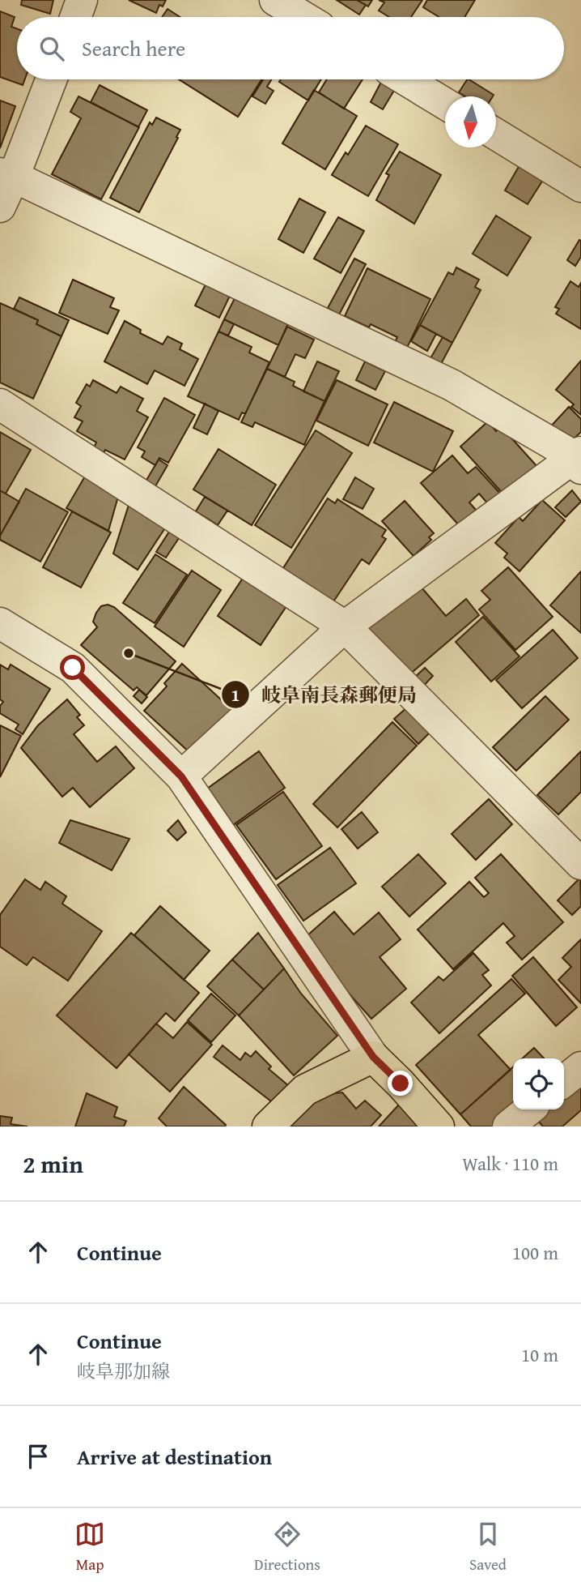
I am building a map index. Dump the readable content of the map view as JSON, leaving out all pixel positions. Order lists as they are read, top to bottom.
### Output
{
  "places": ["岐阜南長森郵便局"],
  "north": "bottom",
  "page": {
    "search": "Search here",
    "heading": ["2 min", "Walk · 110 m"],
    "list": [
      ["Continue", "100 m"],
      ["Continue", "岐阜那加線", "10 m"],
      "Arrive at destination"
    ],
    "nav": ["Map", "Directions", "Saved"]
  }
}
